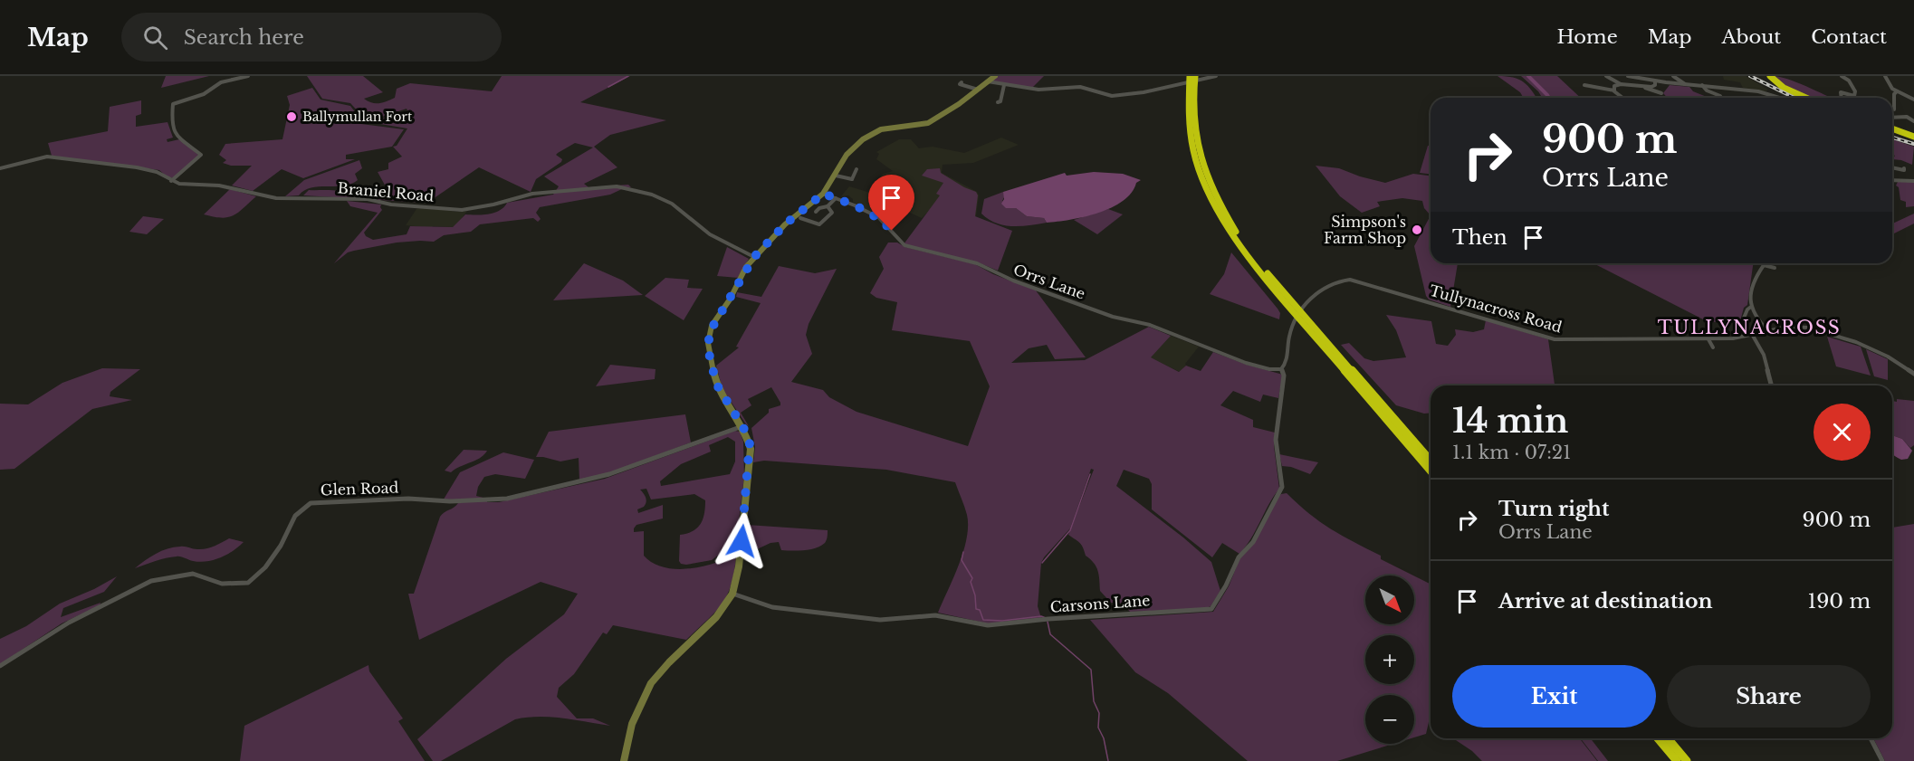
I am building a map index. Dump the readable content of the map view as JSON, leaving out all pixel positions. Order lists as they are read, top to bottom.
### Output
{
  "streets": {
    "street": [
      "Braniel Road",
      "Orrs Lane",
      "Tullynacross Road",
      "Glen Road",
      "Carsons Lane"
    ]
  },
  "crossings": [
    ["Orrs Lane", "Tullynacross Road"],
    ["Orrs Lane", "Carsons Lane"],
    ["Tullynacross Road", "Carsons Lane"]
  ],
  "districts": ["TULLYNACROSS"],
  "places": ["Ballymullan Fort", "Simpson's Farm Shop"],
  "north": "bottom right",
  "page": {
    "header": "Map",
    "search": "Search here",
    "nav": [
      "Home",
      "Map",
      "About",
      "Contact"
    ],
    "turn": ["900 m", "Orrs Lane"],
    "then": "Then",
    "heading": ["14 min", "1.1 km · 07:21"],
    "list": [
      {
        "name": "Turn right",
        "note": "Orrs Lane",
        "value": "900 m"
      },
      {
        "name": "Arrive at destination",
        "value": "190 m"
      }
    ],
    "map_buttons": ["+", "−"],
    "buttons": ["Exit", "Share"]
  }
}
